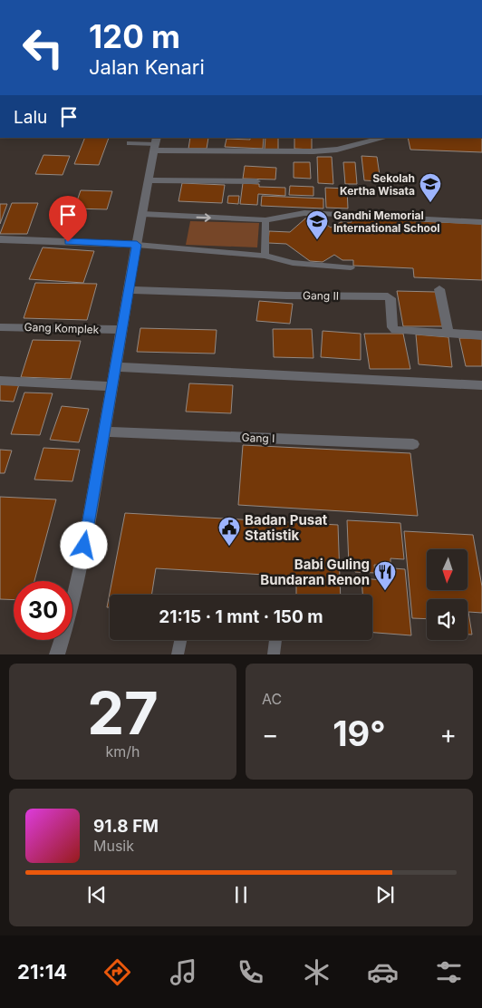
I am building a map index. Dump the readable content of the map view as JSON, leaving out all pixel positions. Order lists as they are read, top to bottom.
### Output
{
  "streets": {
    "street": ["Gang II", "Gang Komplek", "Gang I"]
  },
  "places": {
    "school or university": ["Sekolah Kertha Wisata", "Gandhi Memorial International School"],
    "public building": ["Badan Pusat Statistik"],
    "restaurant": ["Babi Guling Bundaran Renon"]
  },
  "north": "bottom",
  "page": {
    "turn": ["120 m", "Jalan Kenari"],
    "then": "Lalu",
    "limit": "30",
    "trip": "21:15 · 1 mnt · 150 m",
    "tile": [
      ["27", "km/h"],
      "AC"
    ],
    "heat": ["−", "19°", "+"],
    "song": ["91.8 FM", "Musik"],
    "tabs": "21:14"
  }
}
